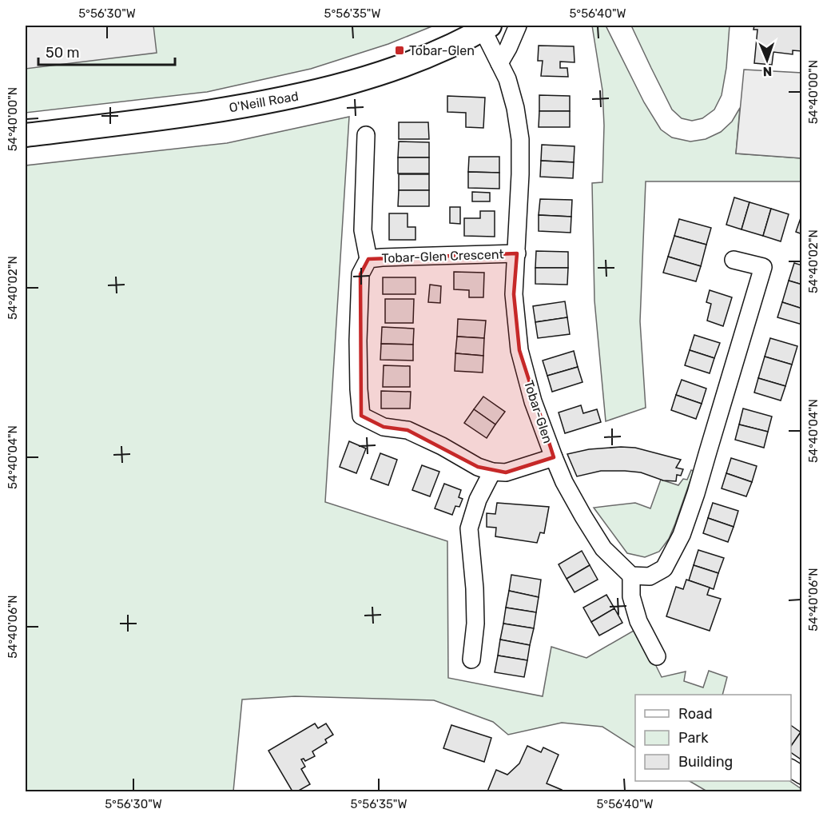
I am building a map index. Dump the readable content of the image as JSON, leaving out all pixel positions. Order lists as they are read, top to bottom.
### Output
{
  "streets": {
    "main road": ["O'Neill Road"],
    "street": ["Tobar-Glen Crescent", "Tobar-Glen"]
  },
  "crossings": [
    ["O'Neill Road", "Tobar-Glen"],
    ["Tobar-Glen Crescent", "Tobar-Glen"]
  ],
  "places": {
    "transit": ["Tobar-Glen"]
  },
  "legend": ["Road", "Park", "Building"],
  "scale_bar": "50 m",
  "north": "bottom",
  "coordinates": [
    "5°56'30\"W",
    "5°56'35\"W",
    "5°56'40\"W",
    "54°40'00\"N",
    "54°40'02\"N",
    "54°40'04\"N",
    "54°40'06\"N"
  ]
}
